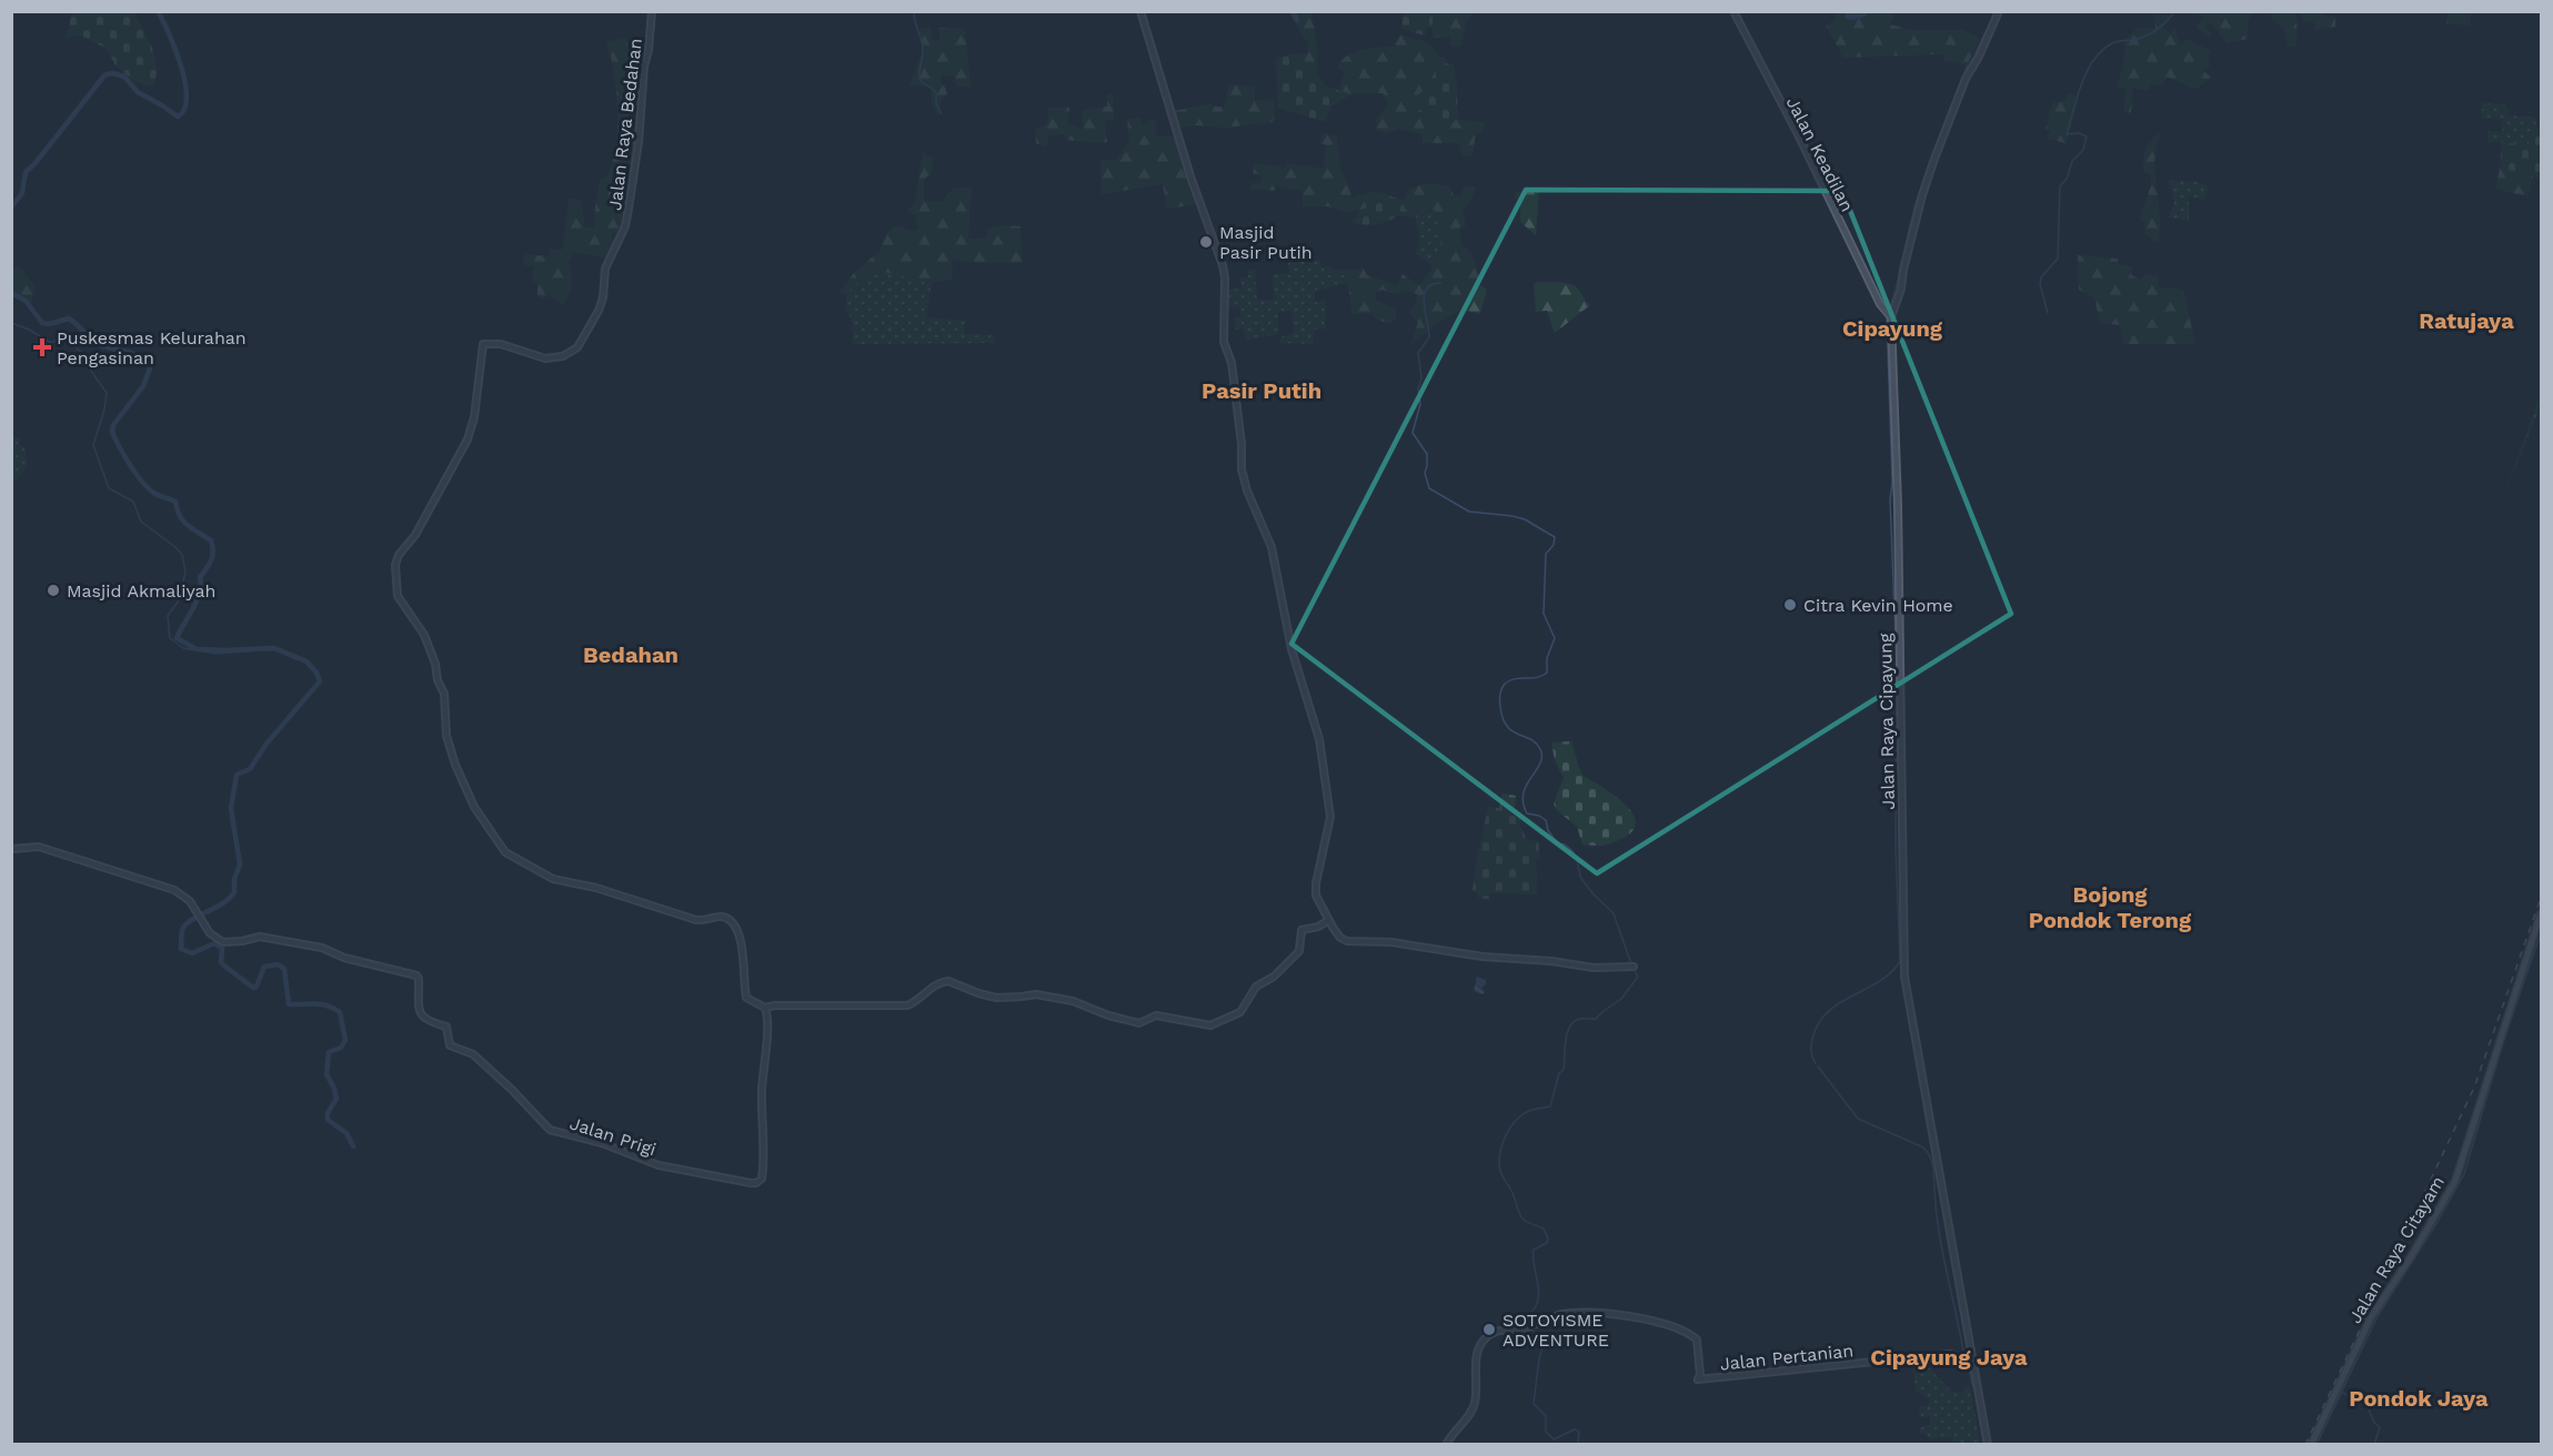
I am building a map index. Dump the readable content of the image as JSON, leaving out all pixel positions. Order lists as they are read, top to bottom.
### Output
{
  "streets": {
    "main road": ["Jalan Raya Citayam"],
    "street": [
      "Jalan Raya Bedahan",
      "Jalan Keadilan",
      "Jalan Raya Cipayung",
      "Jalan Prigi",
      "Jalan Pertanian"
    ]
  },
  "crossings": [
    ["Jalan Raya Bedahan", "Jalan Prigi"],
    ["Jalan Keadilan", "Jalan Raya Cipayung"],
    ["Jalan Raya Cipayung", "Jalan Pertanian"]
  ],
  "districts": [
    "Ratujaya",
    "Cipayung",
    "Pasir Putih",
    "Bedahan",
    "Bojong Pondok Terong",
    "Cipayung Jaya",
    "Pondok Jaya"
  ],
  "places": {
    "other": [
      "Masjid Pasir Putih",
      "Masjid Akmaliyah",
      "Citra Kevin Home",
      "SOTOYISME ADVENTURE"
    ],
    "health": ["Puskesmas Kelurahan Pengasinan"]
  }
}
